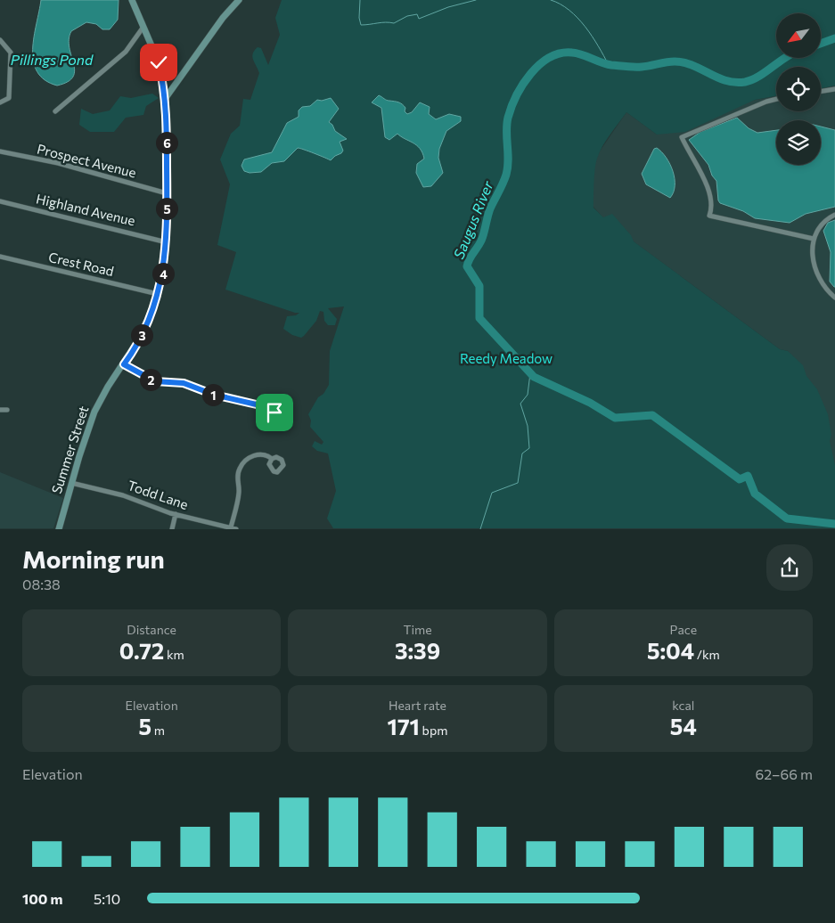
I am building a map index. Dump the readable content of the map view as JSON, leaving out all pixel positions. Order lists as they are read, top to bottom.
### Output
{
  "streets": {
    "main road": ["Summer Street"],
    "street": [
      "Prospect Avenue",
      "Highland Avenue",
      "Crest Road",
      "Todd Lane"
    ]
  },
  "crossings": [
    ["Prospect Avenue", "Summer Street"],
    ["Highland Avenue", "Summer Street"],
    ["Crest Road", "Summer Street"],
    ["Summer Street", "Todd Lane"]
  ],
  "water": ["Pillings Pond", "Saugus River"],
  "parks": ["Reedy Meadow"],
  "north": "bottom left",
  "page": {
    "pins": [
      "6",
      "5",
      "4",
      "3",
      "2",
      "1"
    ],
    "heading": ["Morning run", "08:38"],
    "stats": [
      ["Distance", "0.72 km"],
      ["Time", "3:39"],
      ["Pace", "5:04 /km"],
      ["Elevation", "5 m"],
      ["Heart rate", "171 bpm"],
      ["kcal", "54"]
    ],
    "chart": ["Elevation", "62–66 m"],
    "list": [
      {
        "name": "100 m",
        "note": "5:10"
      }
    ]
  }
}
